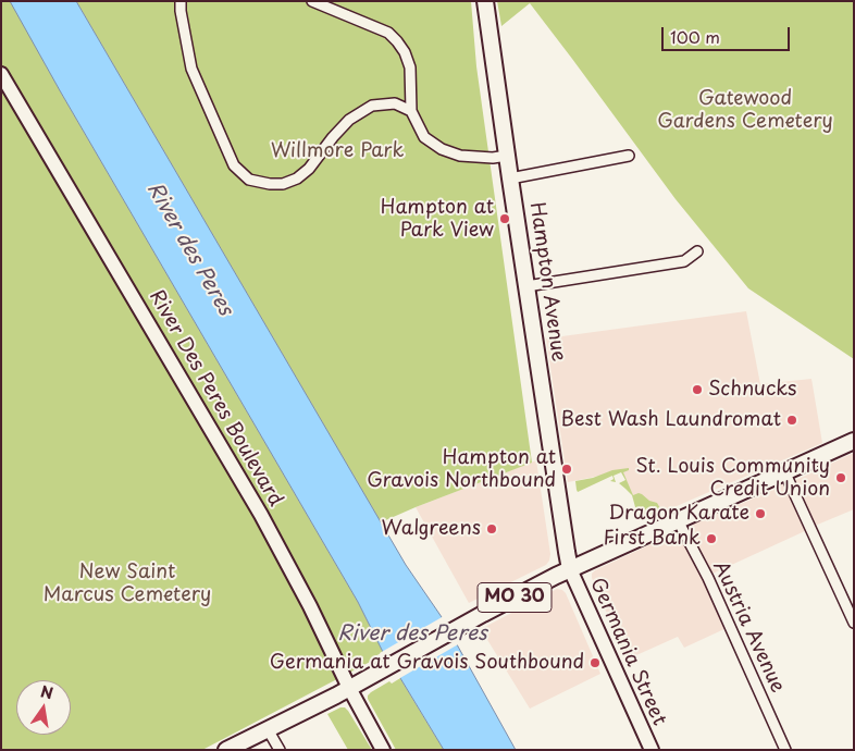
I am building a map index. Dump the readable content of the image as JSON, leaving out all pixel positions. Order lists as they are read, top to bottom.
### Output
{
  "streets": {
    "main road": [
      "Hampton Avenue",
      "River Des Peres Boulevard",
      "MO 30",
      "Germania Street"
    ],
    "street": ["Austria Avenue"]
  },
  "crossings": [
    ["Hampton Avenue", "MO 30"],
    ["Hampton Avenue", "Germania Street"],
    ["River Des Peres Boulevard", "MO 30"],
    ["MO 30", "Austria Avenue"],
    ["MO 30", "Germania Street"]
  ],
  "water": ["River des Peres"],
  "parks": ["Gatewood Gardens Cemetery", "Willmore Park", "New Saint Marcus Cemetery"],
  "places": [
    "Hampton at Park View",
    "Schnucks",
    "Best Wash Laundromat",
    "Hampton at Gravois Northbound",
    "St. Louis Community Credit Union",
    "Dragon Karate",
    "Walgreens",
    "First Bank",
    "Germania at Gravois Southbound"
  ],
  "scale_bar": "100 m",
  "north": "top"
}
